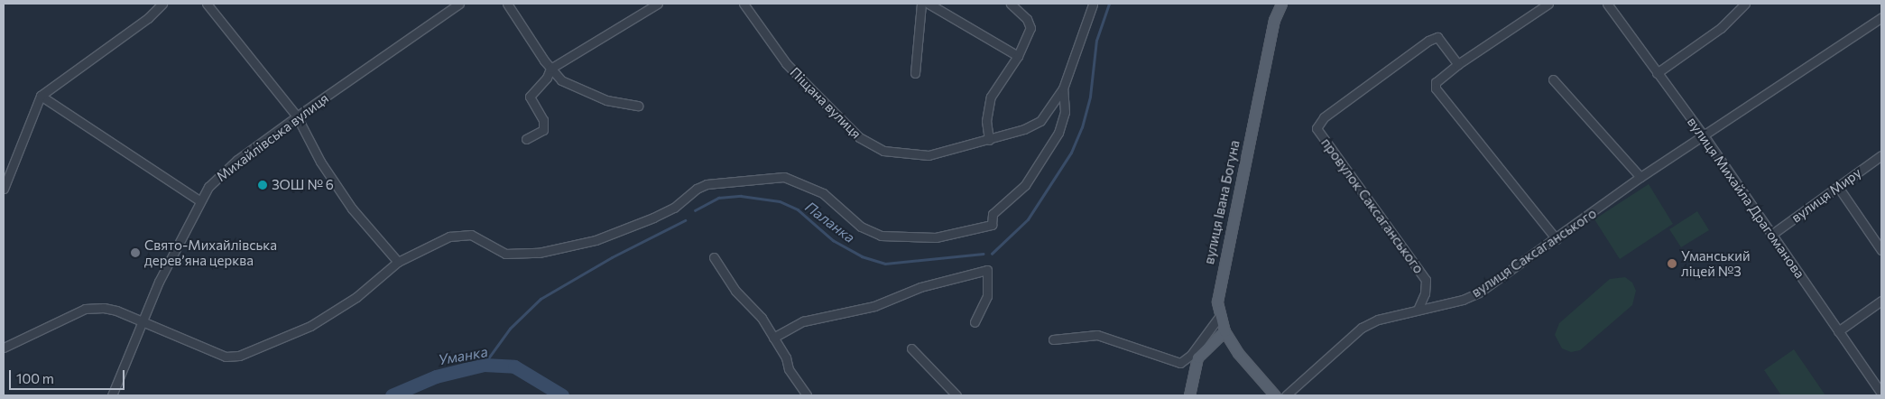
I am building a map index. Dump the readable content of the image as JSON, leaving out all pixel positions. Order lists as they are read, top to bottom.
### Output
{
  "streets": {
    "main road": ["вулиця Івана Богуна"],
    "street": [
      "Піщана вулиця",
      "Михайлівська вулиця",
      "вулиця Миру",
      "вулиця Михайла Драгоманова",
      "провулок Саксаганського",
      "вулиця Саксаганського"
    ]
  },
  "crossings": [
    ["вулиця Миру", "вулиця Михайла Драгоманова"],
    ["вулиця Михайла Драгоманова", "вулиця Саксаганського"],
    ["провулок Саксаганського", "вулиця Саксаганського"]
  ],
  "water": ["Паланка", "Уманка"],
  "places": ["ЗОШ № 6", "Свято-Михайлівська деревʼяна церква", "Уманський ліцей №3"],
  "scale_bar": "100 m"
}
